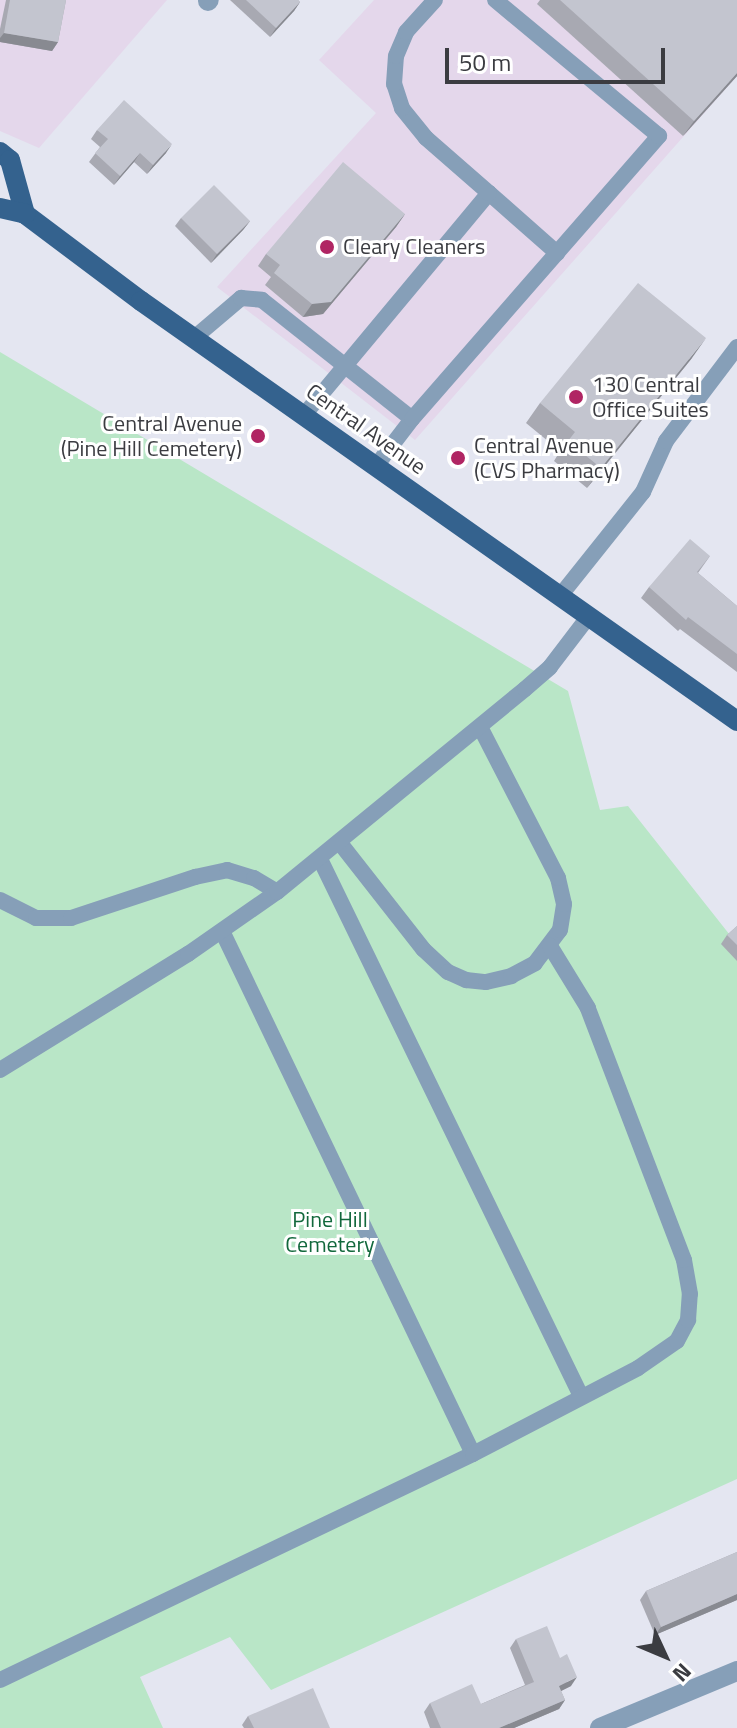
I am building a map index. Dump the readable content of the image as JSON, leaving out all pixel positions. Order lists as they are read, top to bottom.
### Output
{
  "streets": {
    "main road": ["Central Avenue"]
  },
  "parks": ["Pine Hill Cemetery"],
  "places": [
    "Cleary Cleaners",
    "130 Central Office Suites",
    "Central Avenue (Pine Hill Cemetery)",
    "Central Avenue (CVS Pharmacy)"
  ],
  "scale_bar": "50 m",
  "north": "bottom right"
}
